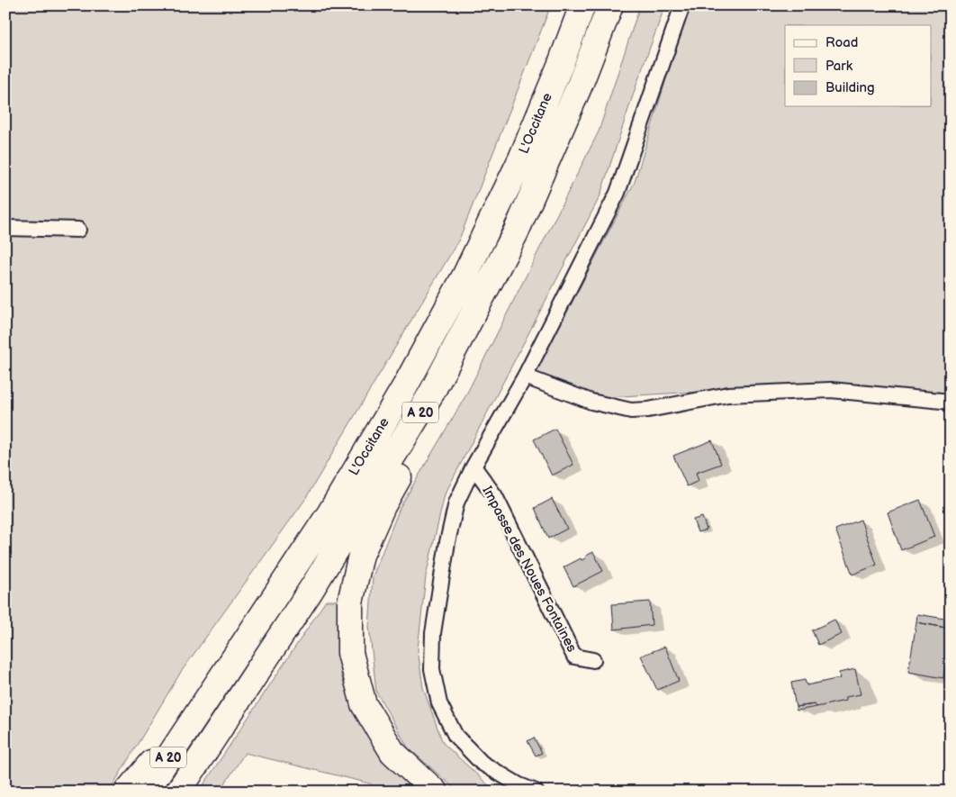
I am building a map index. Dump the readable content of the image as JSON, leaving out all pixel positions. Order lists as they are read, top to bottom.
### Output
{
  "streets": {
    "highway": ["L'Occitane", "A 20"],
    "street": ["Impasse des Noues Fontaines"]
  },
  "legend": ["Road", "Park", "Building"]
}
